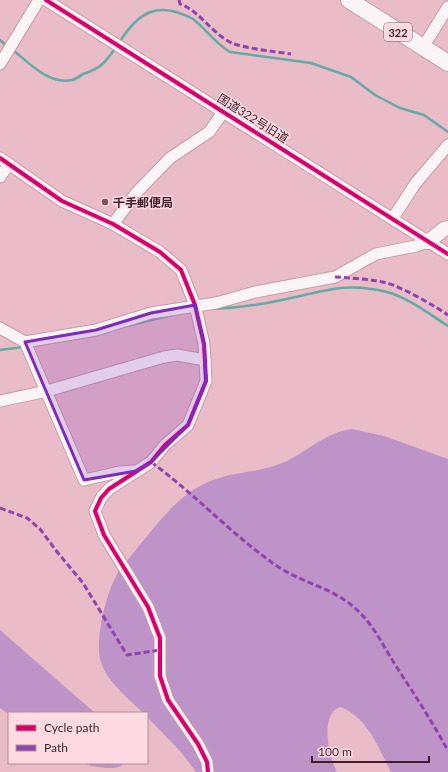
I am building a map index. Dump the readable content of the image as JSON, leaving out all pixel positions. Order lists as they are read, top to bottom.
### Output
{
  "streets": {
    "highway": ["322"],
    "street": ["国道322号旧道"]
  },
  "places": ["千手郵便局"],
  "legend": ["Cycle path", "Path"],
  "scale_bar": "100 m"
}
